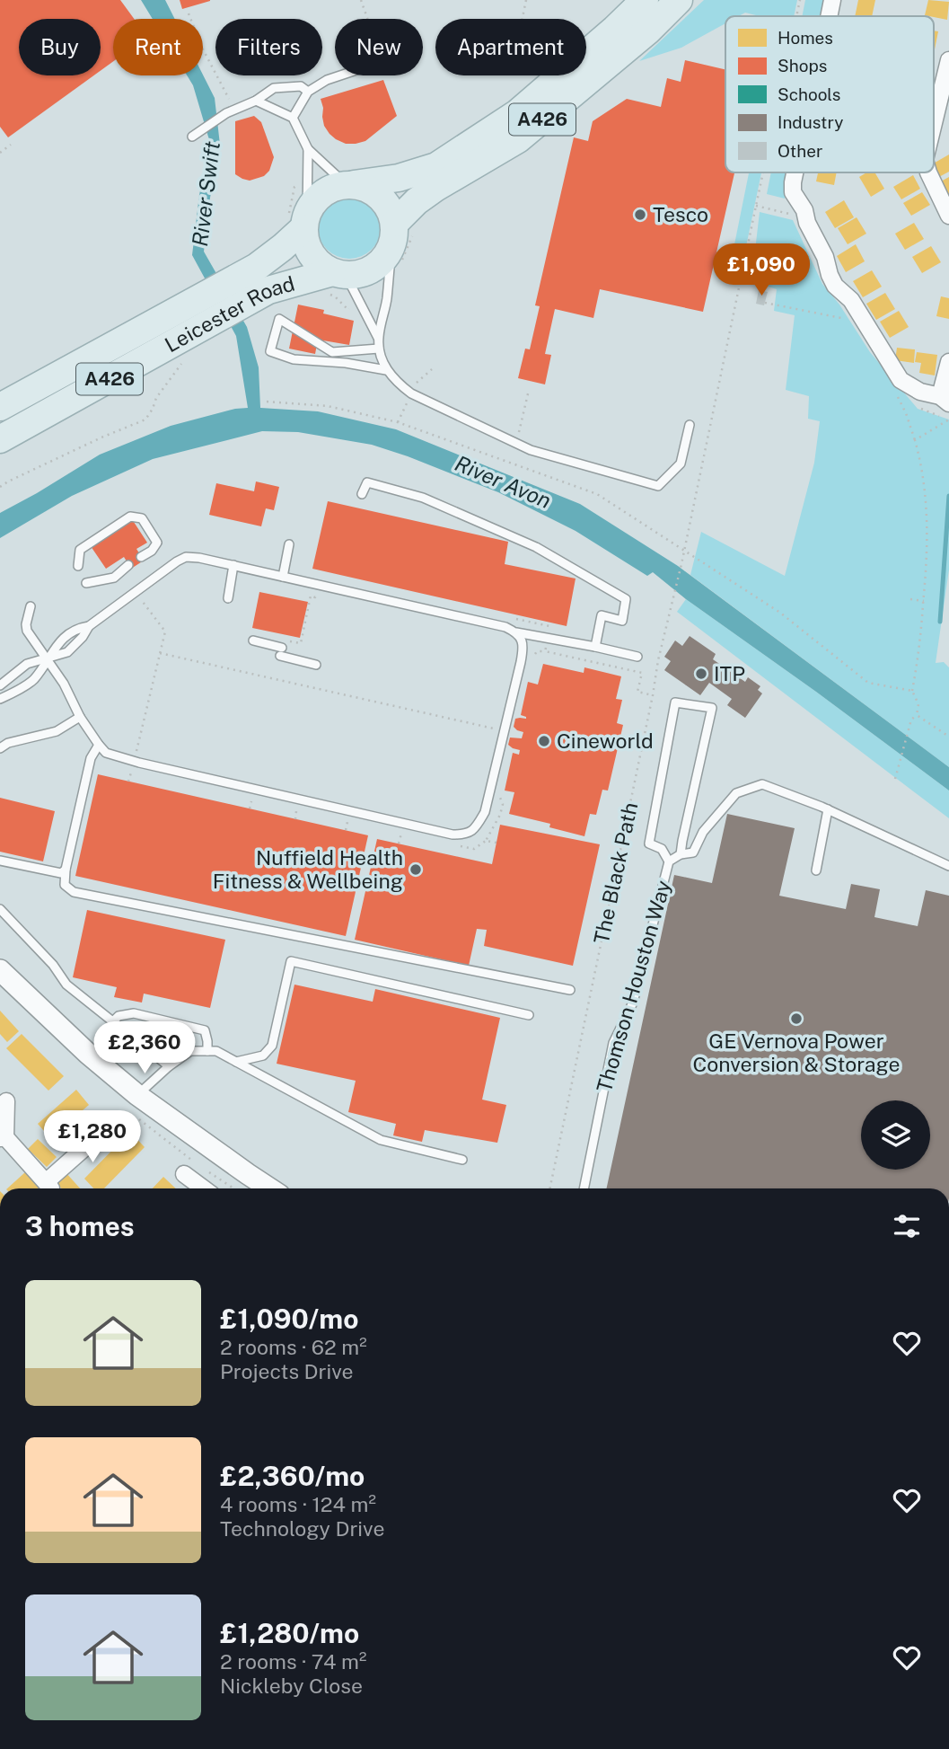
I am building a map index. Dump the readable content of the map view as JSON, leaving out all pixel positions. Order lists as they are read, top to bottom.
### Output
{
  "streets": {
    "highway": ["A426", "Leicester Road"],
    "lane": ["Thomson Houston Way"],
    "path": ["The Black Path"]
  },
  "crossings": [
    ["A426", "Leicester Road"]
  ],
  "water": ["River Swift", "River Avon"],
  "places": [
    "Tesco",
    "ITP",
    "Cineworld",
    "Nuffield Health Fitness & Wellbeing",
    "GE Vernova Power Conversion & Storage"
  ],
  "legend": [
    "Homes",
    "Shops",
    "Schools",
    "Industry",
    "Other"
  ],
  "page": {
    "chip": [
      "Buy",
      "Rent",
      "Filters",
      "New",
      "Apartment"
    ],
    "price": ["£1,090", "£2,360", "£1,280"],
    "heading": "3 homes",
    "list": [
      {
        "name": "£1,090/mo",
        "note": "2 rooms · 62 m² · Projects Drive"
      },
      {
        "name": "£2,360/mo",
        "note": "4 rooms · 124 m² · Technology Drive"
      },
      {
        "name": "£1,280/mo",
        "note": "2 rooms · 74 m² · Nickleby Close"
      }
    ]
  }
}
